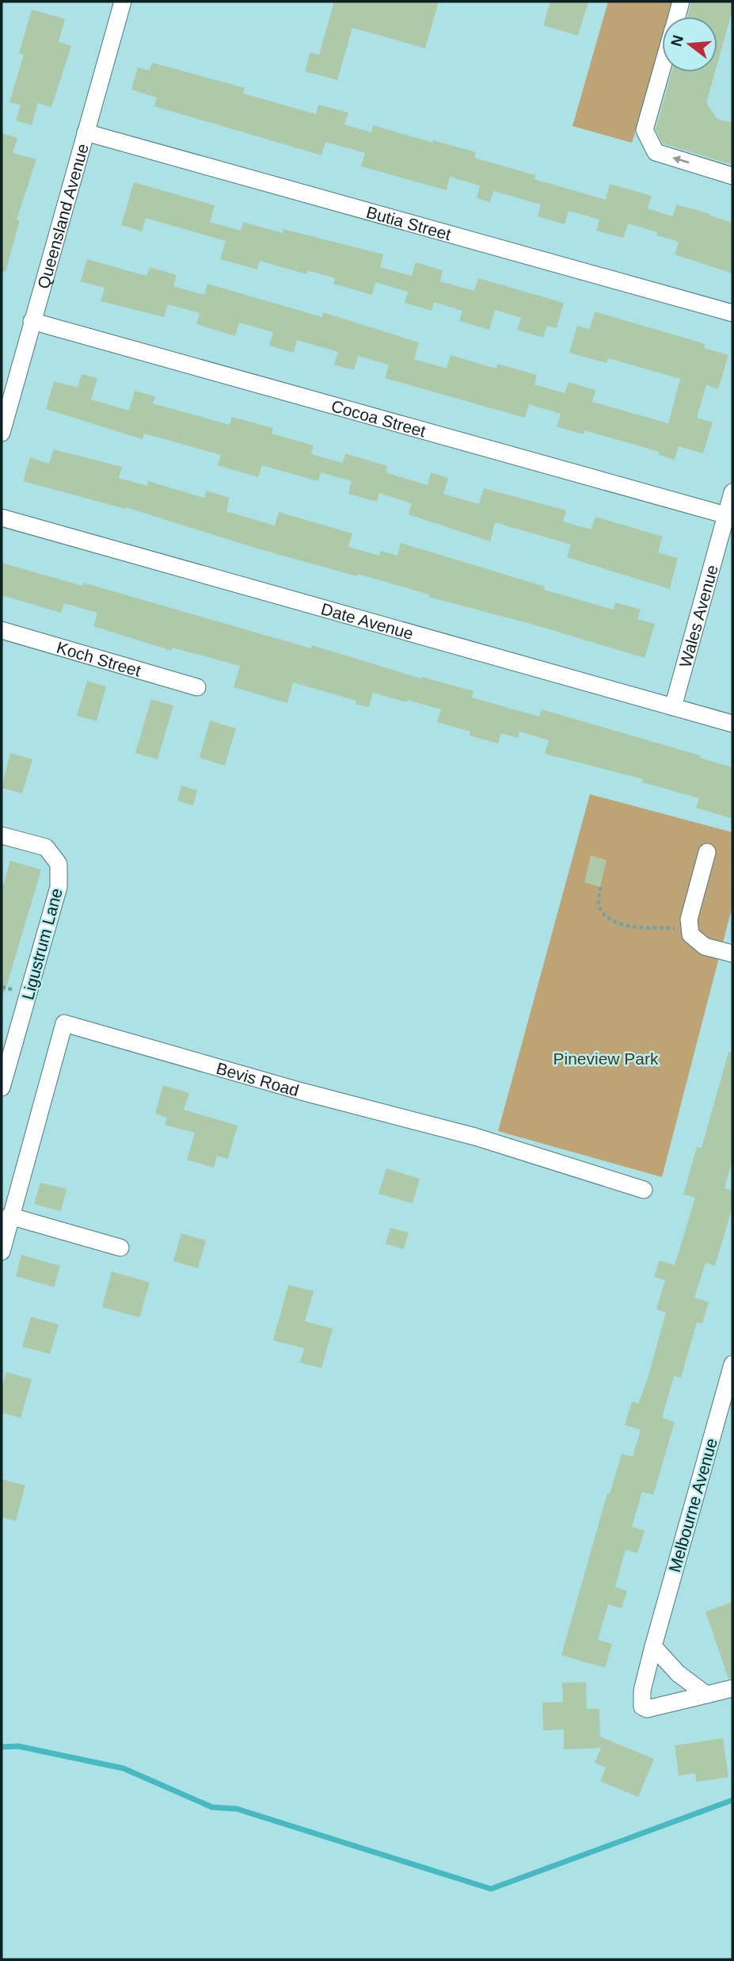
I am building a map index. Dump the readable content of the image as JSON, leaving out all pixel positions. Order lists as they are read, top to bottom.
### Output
{
  "streets": {
    "street": [
      "Queensland Avenue",
      "Butia Street",
      "Cocoa Street",
      "Wales Avenue",
      "Date Avenue",
      "Koch Street",
      "Ligustrum Lane",
      "Bevis Road",
      "Melbourne Avenue"
    ]
  },
  "crossings": [
    ["Queensland Avenue", "Butia Street"],
    ["Queensland Avenue", "Cocoa Street"],
    ["Cocoa Street", "Wales Avenue"],
    ["Wales Avenue", "Date Avenue"]
  ],
  "parks": ["Pineview Park"],
  "north": "left"
}
